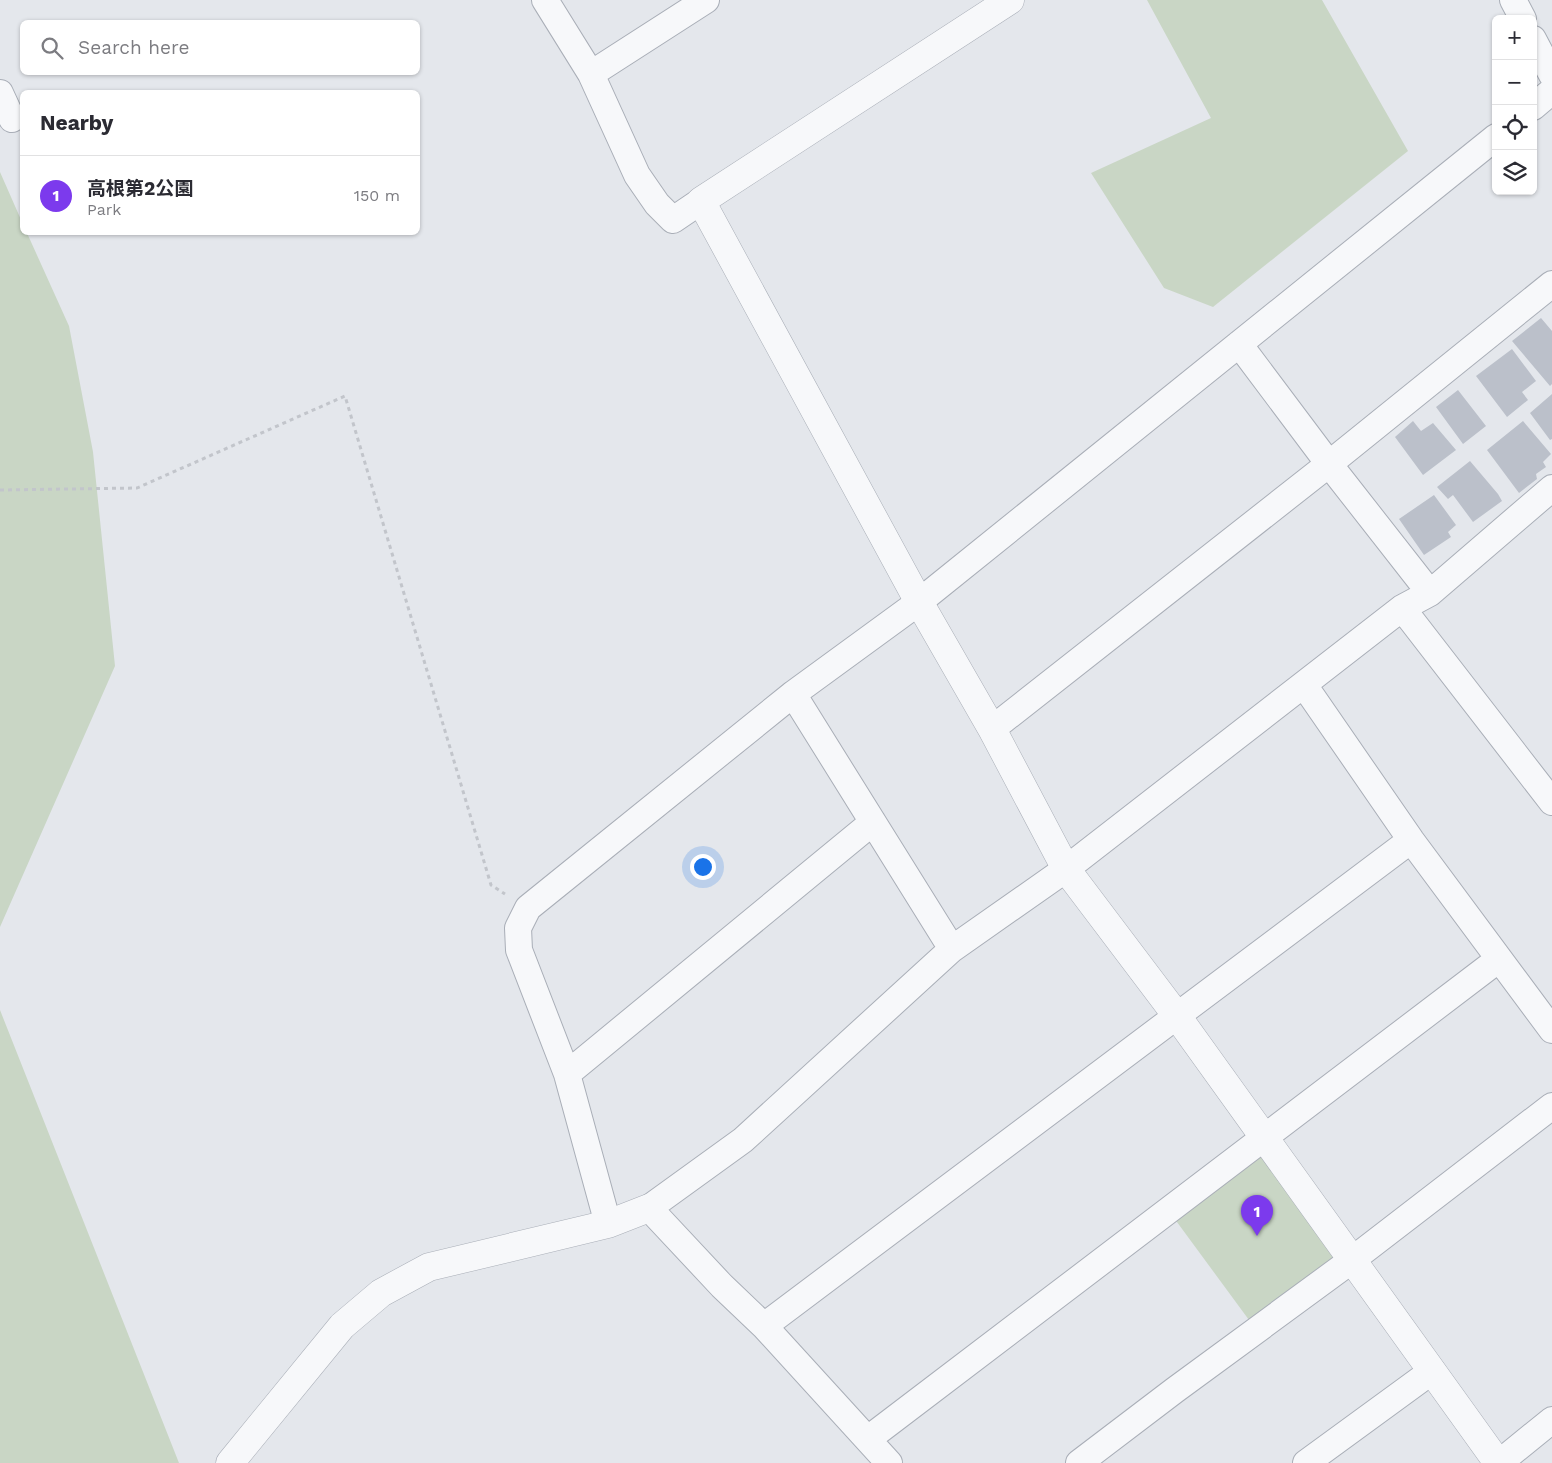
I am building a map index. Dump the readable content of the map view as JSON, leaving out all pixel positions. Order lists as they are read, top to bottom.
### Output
{
  "page": {
    "map_buttons": ["+", "−"],
    "search": "Search here",
    "heading": "Nearby",
    "list": [
      {
        "mark": "1",
        "name": "高根第2公園",
        "note": "Park",
        "value": "150 m"
      }
    ],
    "pins": "1"
  }
}
